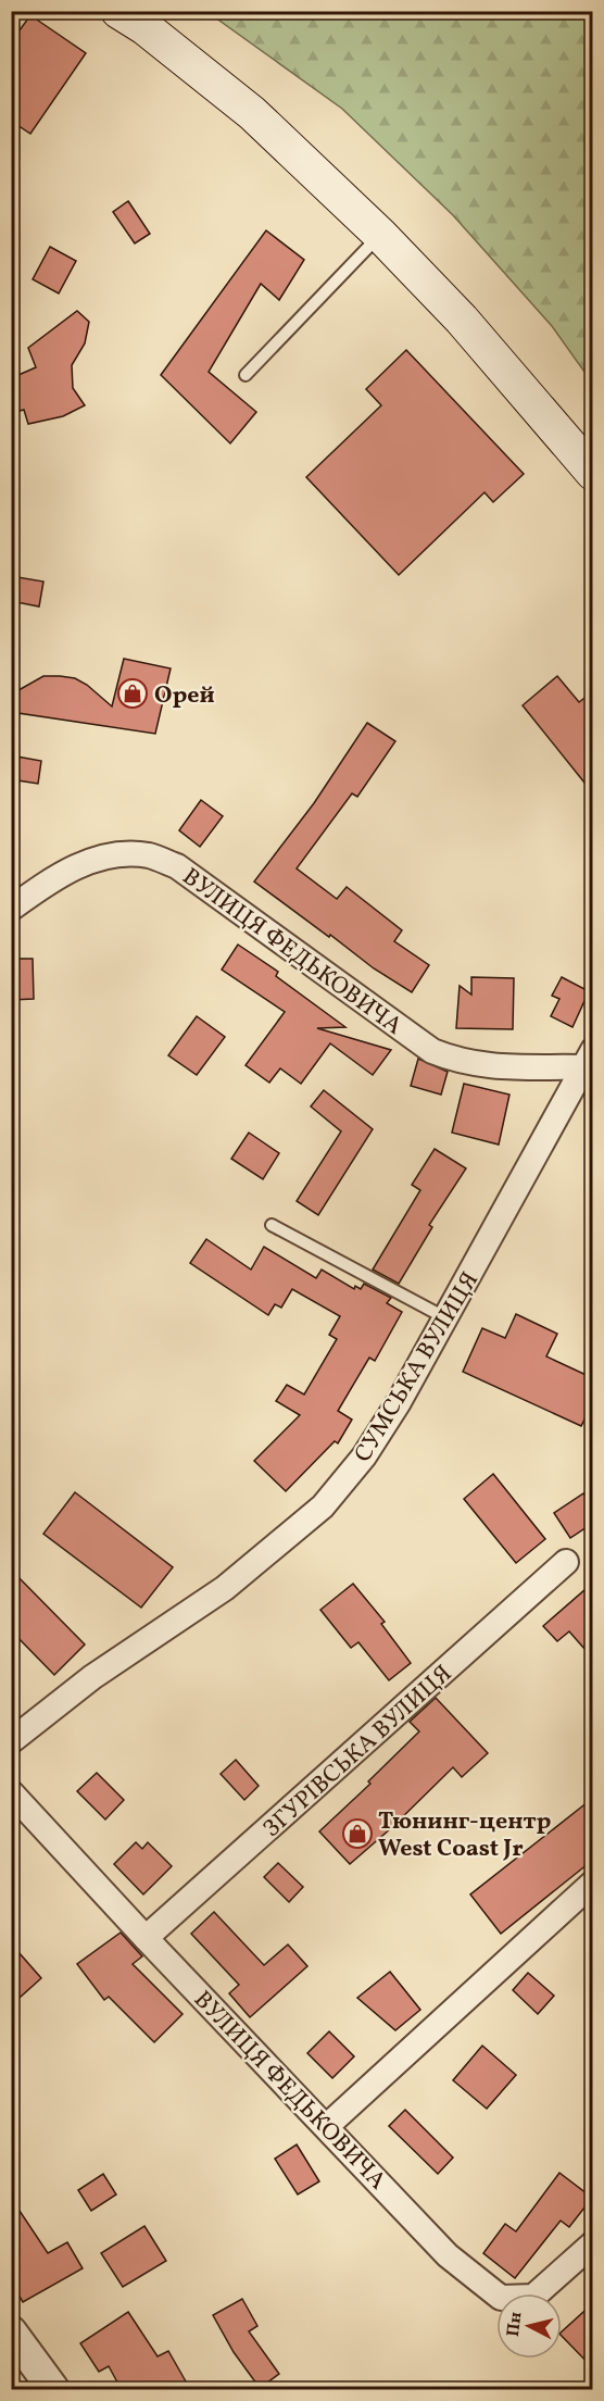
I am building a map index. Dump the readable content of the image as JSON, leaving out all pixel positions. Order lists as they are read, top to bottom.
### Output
{
  "streets": {
    "street": ["ВУЛИЦЯ ФЕДЬКОВИЧА", "СУМСЬКА ВУЛИЦЯ", "ЗГУРІВСЬКА ВУЛИЦЯ"]
  },
  "crossings": [
    ["ВУЛИЦЯ ФЕДЬКОВИЧА", "СУМСЬКА ВУЛИЦЯ"],
    ["ВУЛИЦЯ ФЕДЬКОВИЧА", "ЗГУРІВСЬКА ВУЛИЦЯ"]
  ],
  "places": {
    "shop": ["Орей", "Тюнинг-центр West Coast Jr"]
  },
  "north": "left"
}
